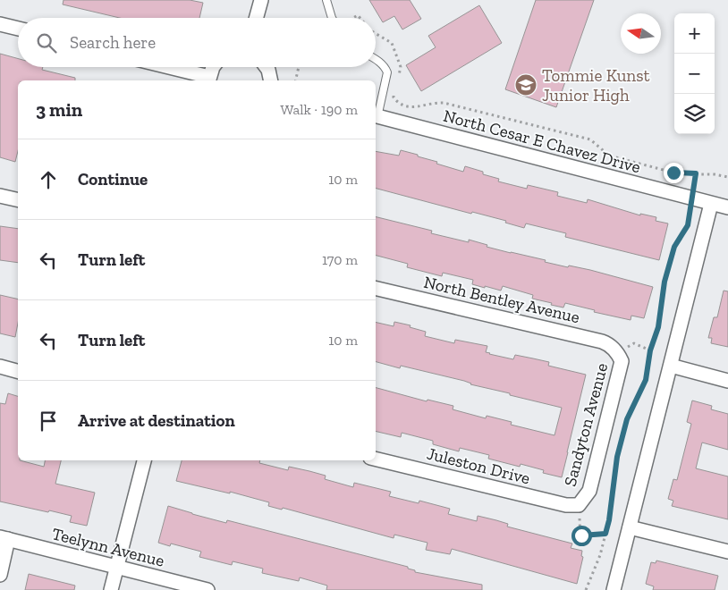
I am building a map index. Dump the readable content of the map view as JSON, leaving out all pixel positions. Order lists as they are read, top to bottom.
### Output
{
  "streets": {
    "street": [
      "North Cesar E Chavez Drive",
      "North Bentley Avenue",
      "Sandyton Avenue",
      "Juleston Drive",
      "Teelynn Avenue"
    ]
  },
  "crossings": [
    ["North Bentley Avenue", "Sandyton Avenue"],
    ["Sandyton Avenue", "Juleston Drive"]
  ],
  "places": {
    "school or university": ["Tommie Kunst Junior High"]
  },
  "north": "left",
  "page": {
    "map_buttons": ["+", "−"],
    "search": "Search here",
    "heading": ["3 min", "Walk · 190 m"],
    "list": [
      ["Continue", "10 m"],
      ["Turn left", "170 m"],
      ["Turn left", "10 m"],
      "Arrive at destination"
    ]
  }
}
